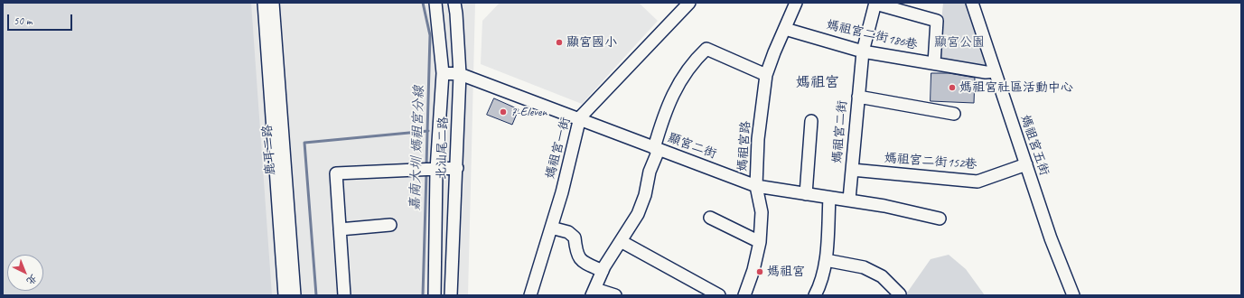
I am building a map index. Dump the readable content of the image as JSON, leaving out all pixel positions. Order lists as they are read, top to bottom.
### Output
{
  "streets": {
    "street": [
      "媽祖宮二街186巷",
      "媽祖宮二街",
      "媽祖宮五街",
      "顯宮二街",
      "媽祖宮路",
      "北汕尾二路",
      "媽祖宮一街",
      "鹿耳二路",
      "媽祖宮二街152巷"
    ]
  },
  "crossings": [
    ["媽祖宮二街186巷", "媽祖宮二街"],
    ["媽祖宮二街186巷", "媽祖宮五街"],
    ["媽祖宮二街186巷", "媽祖宮路"],
    ["媽祖宮二街", "顯宮二街"],
    ["媽祖宮二街", "媽祖宮二街152巷"],
    ["媽祖宮五街", "媽祖宮二街152巷"],
    ["顯宮二街", "媽祖宮路"],
    ["顯宮二街", "北汕尾二路"],
    ["顯宮二街", "媽祖宮一街"]
  ],
  "districts": ["媽祖宮"],
  "water": ["嘉南大圳 媽祖宮分線"],
  "parks": ["顯宮公園"],
  "places": [
    "顯宮國小",
    "媽祖宮社區活動中心",
    "7-Eleven",
    "媽祖宮"
  ],
  "scale_bar": "50 m",
  "north": "bottom right"
}
